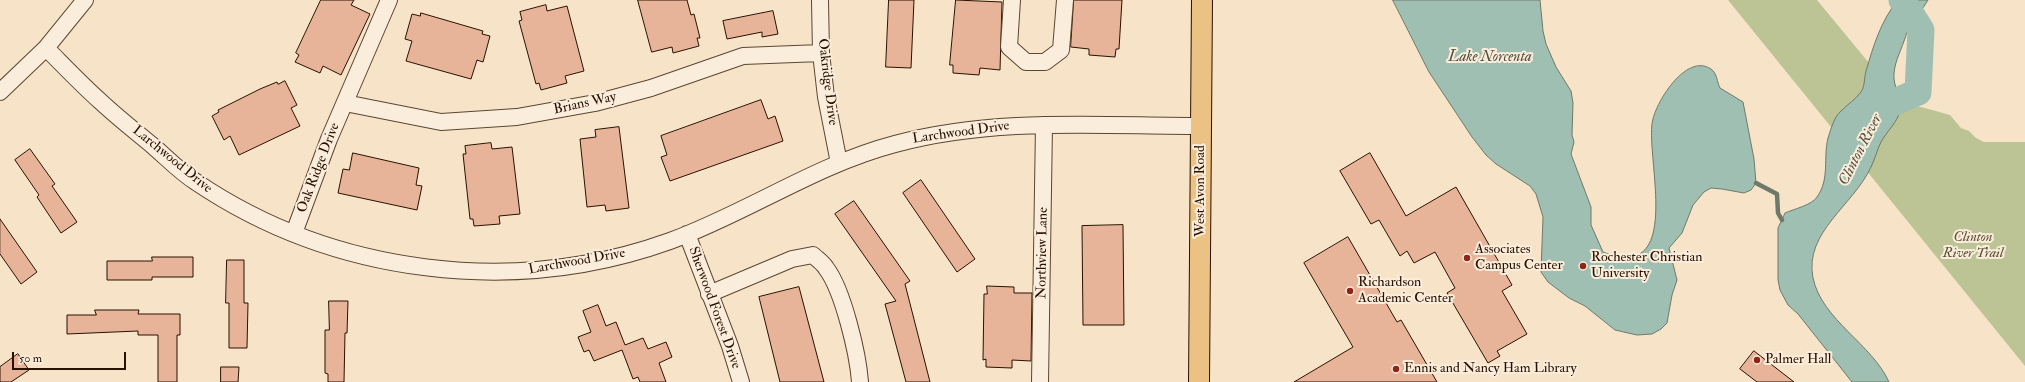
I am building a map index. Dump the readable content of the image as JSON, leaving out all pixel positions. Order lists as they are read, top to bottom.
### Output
{
  "streets": {
    "main road": ["West Avon Road"],
    "street": [
      "Oakridge Drive",
      "Brians Way",
      "Larchwood Drive",
      "Oak Ridge Drive",
      "Northview Lane",
      "Sherwood Forest Drive"
    ]
  },
  "crossings": [
    ["Oakridge Drive", "Brians Way"],
    ["Oakridge Drive", "Larchwood Drive"],
    ["Brians Way", "Oak Ridge Drive"],
    ["Larchwood Drive", "Oak Ridge Drive"],
    ["Larchwood Drive", "West Avon Road"],
    ["Larchwood Drive", "Northview Lane"],
    ["Larchwood Drive", "Sherwood Forest Drive"]
  ],
  "water": ["Lake Norcenta", "Clinton River"],
  "parks": ["Clinton River Trail"],
  "places": [
    "Associates Campus Center",
    "Rochester Christian University",
    "Richardson Academic Center",
    "Palmer Hall",
    "Ennis and Nancy Ham Library"
  ],
  "scale_bar": "50 m"
}
